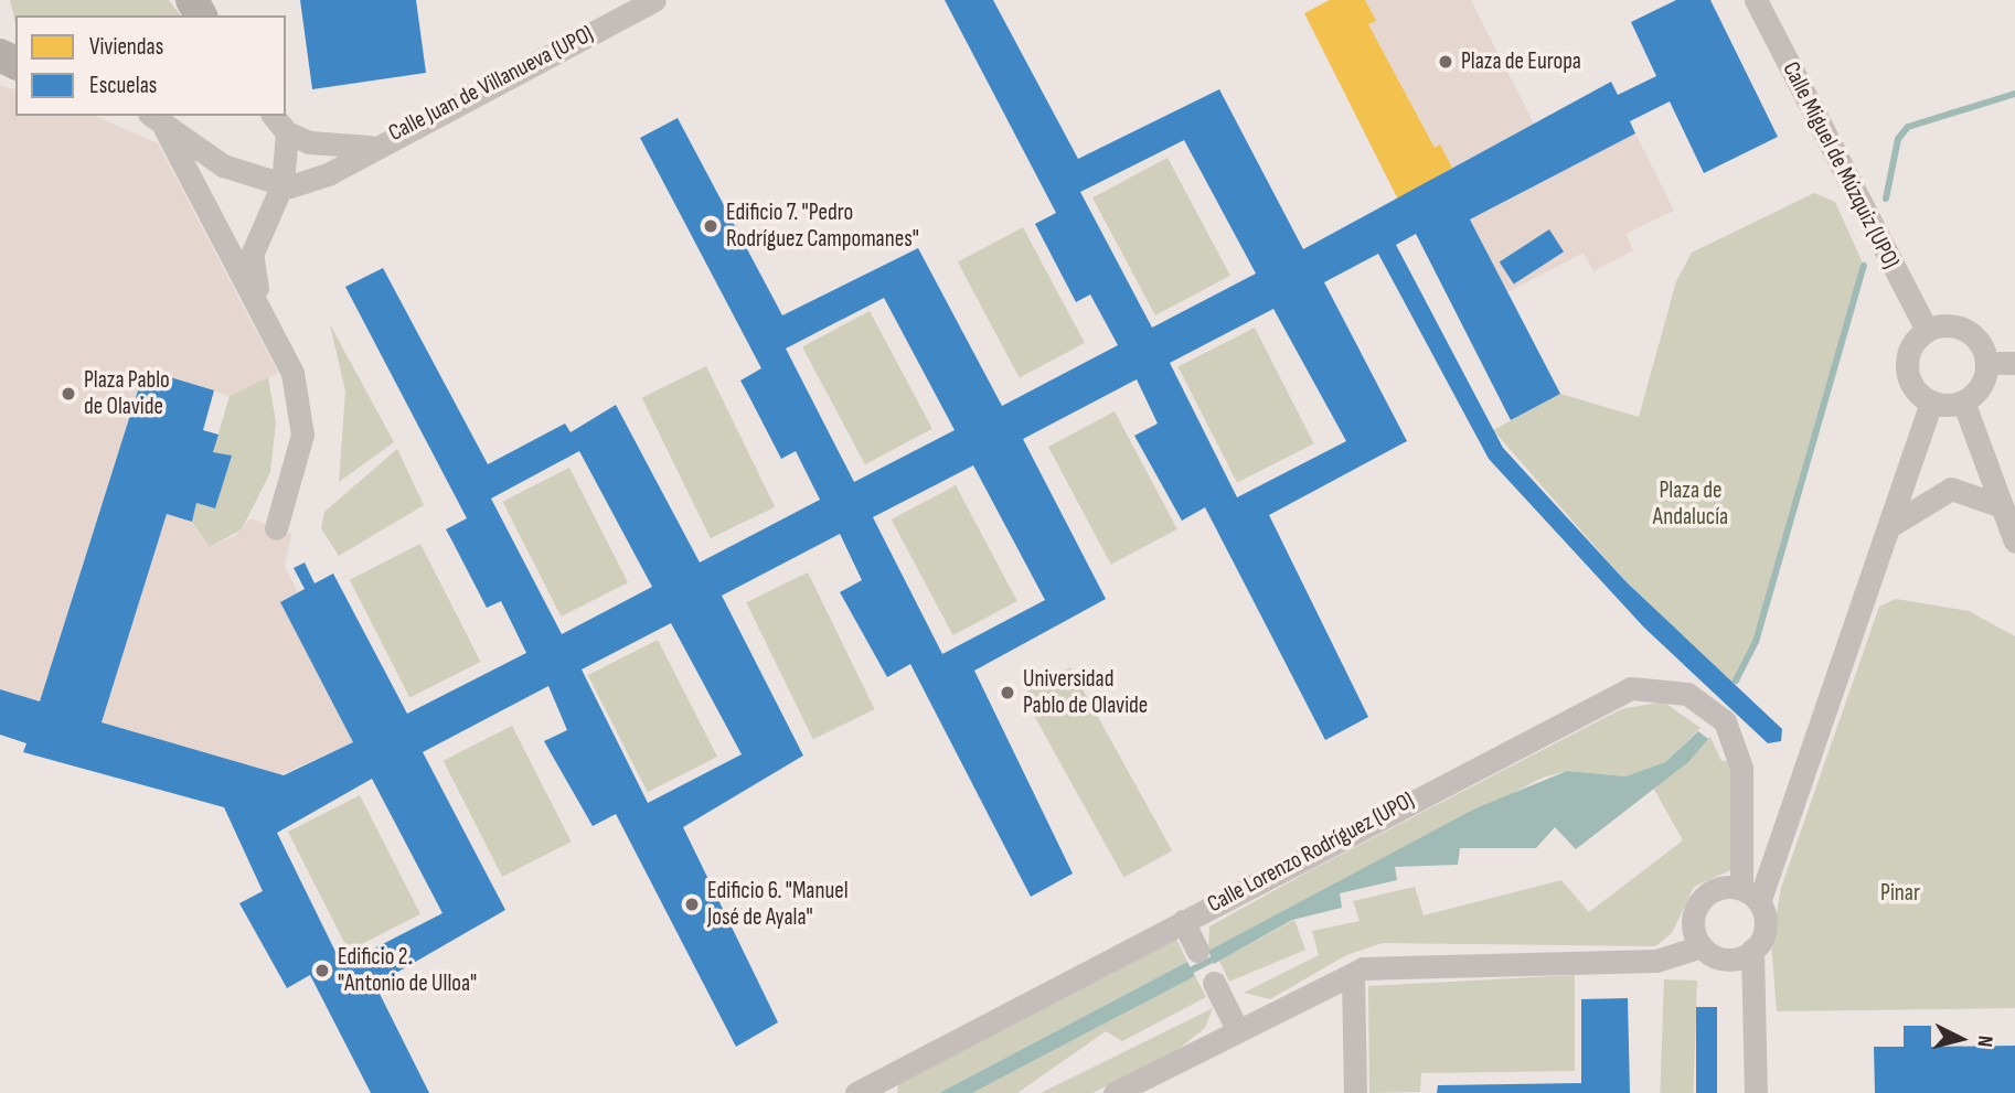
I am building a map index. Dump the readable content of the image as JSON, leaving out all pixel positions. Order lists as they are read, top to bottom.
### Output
{
  "streets": {
    "street": ["Calle Juan de Villanueva (UPO)", "Calle Miguel de Múzquiz (UPO)", "Calle Lorenzo Rodríguez (UPO)"]
  },
  "parks": ["Plaza de Andalucía", "Pinar"],
  "places": [
    "Plaza de Europa",
    "Edificio 7. \"Pedro Rodríguez Campomanes\"",
    "Plaza Pablo de Olavide",
    "Universidad Pablo de Olavide",
    "Edificio 6. \"Manuel José de Ayala\"",
    "Edificio 2. \"Antonio de Ulloa\""
  ],
  "legend": ["Viviendas", "Escuelas"],
  "north": "right"
}
